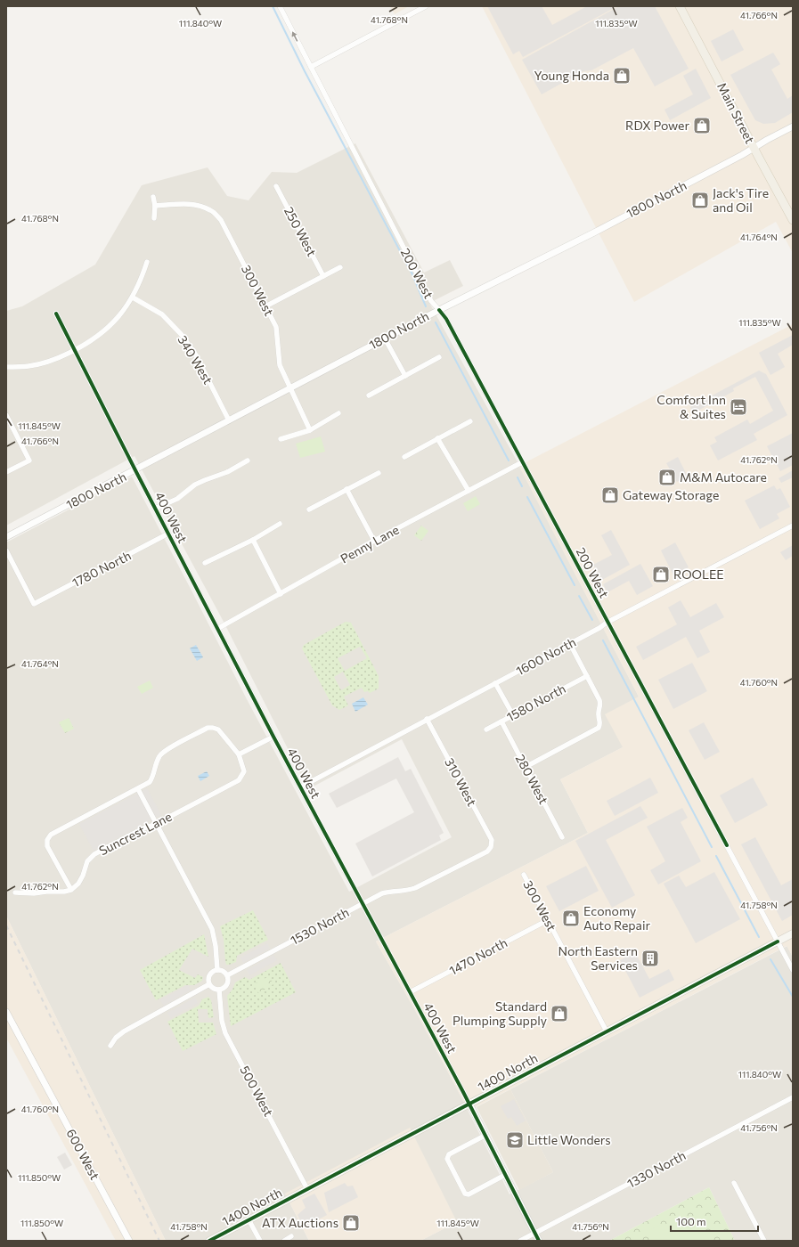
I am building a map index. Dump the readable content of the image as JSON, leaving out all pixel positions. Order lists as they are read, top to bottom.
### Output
{
  "streets": {
    "main road": ["Main Street", "1400 North"],
    "street": [
      "1800 North",
      "250 West",
      "200 West",
      "300 West",
      "340 West",
      "400 West",
      "Penny Lane",
      "1780 North",
      "1600 North",
      "1580 North",
      "280 West",
      "310 West",
      "Suncrest Lane",
      "1530 North",
      "1470 North",
      "500 West",
      "600 West",
      "1330 North"
    ]
  },
  "crossings": [
    ["Main Street", "1800 North"],
    ["1800 North", "200 West"],
    ["1800 North", "300 West"],
    ["1800 North", "340 West"],
    ["1800 North", "400 West"],
    ["200 West", "Penny Lane"],
    ["200 West", "1600 North"],
    ["200 West", "1400 North"],
    ["300 West", "1470 North"],
    ["300 West", "1400 North"],
    ["400 West", "Penny Lane"],
    ["400 West", "1780 North"],
    ["400 West", "1600 North"],
    ["400 West", "1530 North"],
    ["400 West", "1470 North"],
    ["400 West", "1400 North"],
    ["400 West", "1330 North"],
    ["1600 North", "310 West"],
    ["1580 North", "280 West"],
    ["310 West", "1530 North"],
    ["1530 North", "500 West"],
    ["1400 North", "500 West"]
  ],
  "places": {
    "shop": [
      "Young Honda",
      "RDX Power",
      "Jack's Tire and Oil",
      "M&M Autocare",
      "Gateway Storage",
      "ROOLEE",
      "Economy Auto Repair",
      "Standard Plumping Supply",
      "ATX Auctions"
    ],
    "hotel": ["Comfort Inn & Suites"],
    "building": ["North Eastern Services"],
    "school or university": ["Little Wonders"]
  },
  "scale_bar": "100 m",
  "coordinates": [
    "41.766°N",
    "41.768°N",
    "111.840°W",
    "111.835°W",
    "41.764°N",
    "111.845°W",
    "41.762°N",
    "41.760°N",
    "41.758°N",
    "41.756°N",
    "111.850°W"
  ]
}
